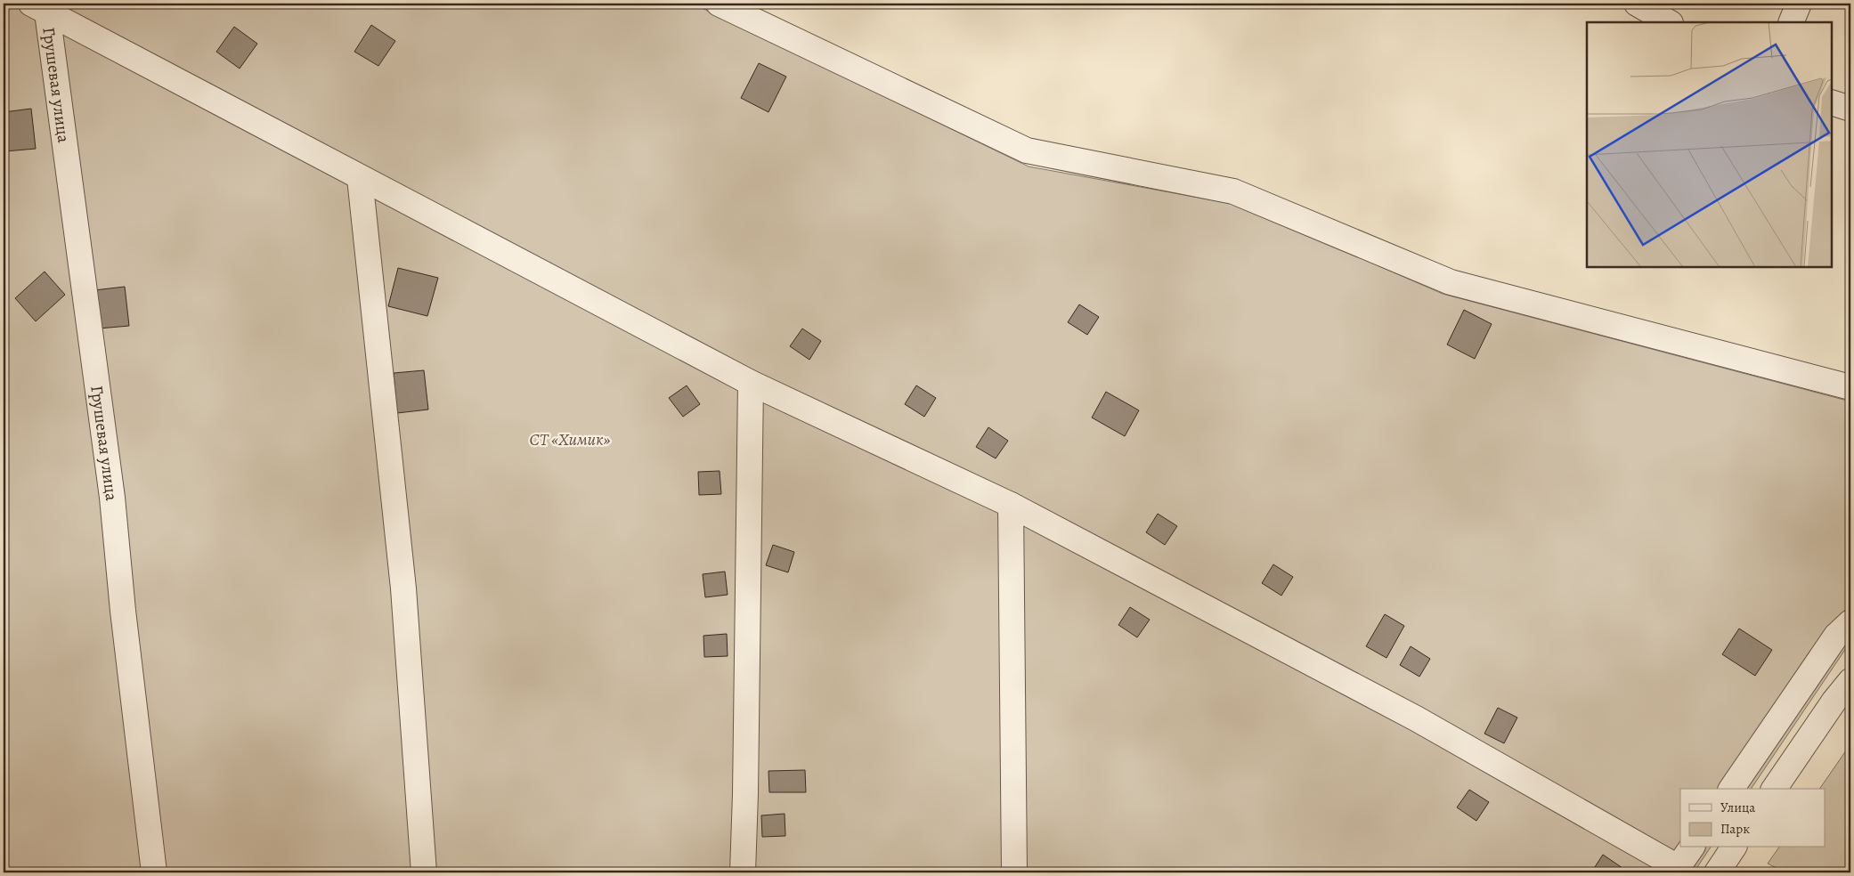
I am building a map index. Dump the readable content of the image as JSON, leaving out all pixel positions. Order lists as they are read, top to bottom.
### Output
{
  "streets": {
    "street": ["Грушевая улица"]
  },
  "parks": ["СТ «Химик»"],
  "legend": ["Улица", "Парк"]
}
